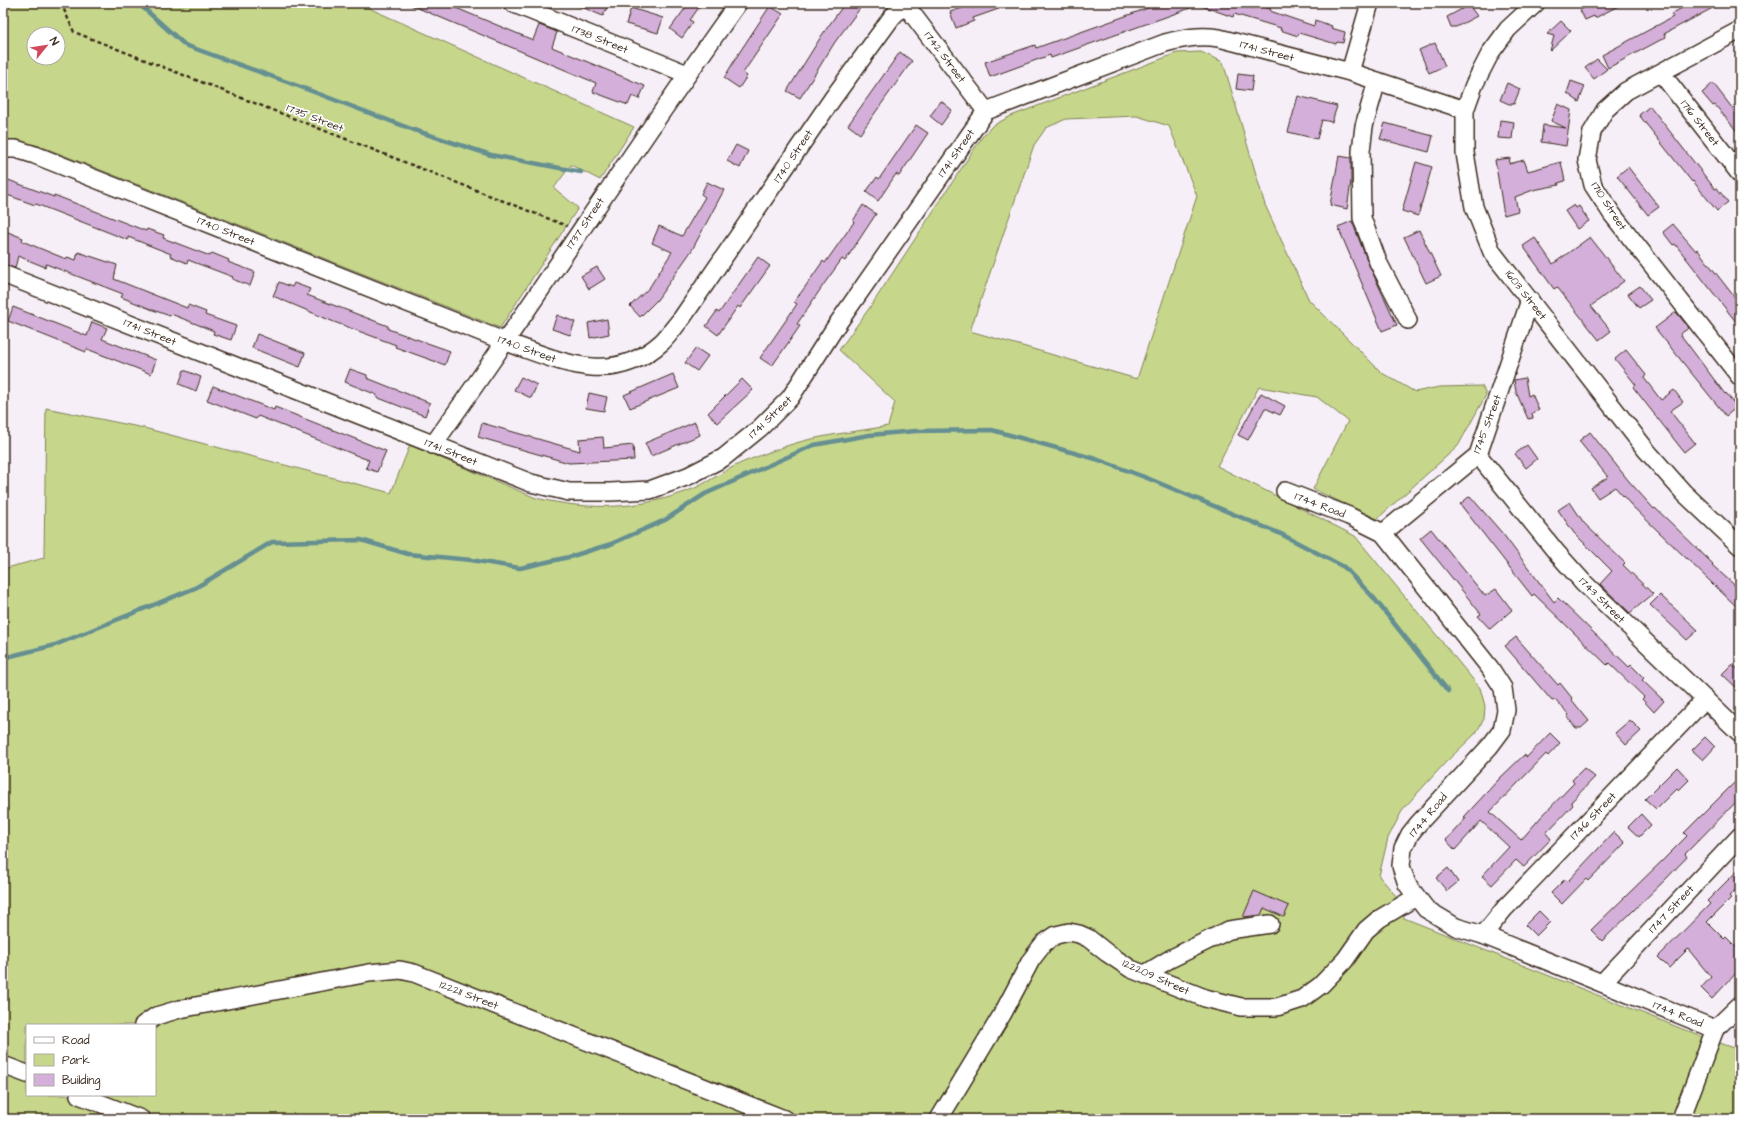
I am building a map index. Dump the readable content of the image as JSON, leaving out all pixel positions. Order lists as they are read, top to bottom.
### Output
{
  "streets": {
    "street": [
      "1738 Street",
      "1741 Street",
      "1742 Street",
      "1716 Street",
      "1740 Street",
      "1710 Street",
      "1737 Street",
      "1603 Street",
      "1745 Street",
      "1744 Road",
      "1743 Street",
      "1746 Street",
      "1747 Street",
      "122209 Street",
      "122211 Street"
    ],
    "path": ["1735 Street"]
  },
  "crossings": [
    ["1738 Street", "1737 Street"],
    ["1741 Street", "1742 Street"],
    ["1741 Street", "1737 Street"],
    ["1741 Street", "1603 Street"],
    ["1742 Street", "1740 Street"],
    ["1735 Street", "1737 Street"],
    ["1716 Street", "1710 Street"],
    ["1740 Street", "1737 Street"],
    ["1603 Street", "1745 Street"],
    ["1745 Street", "1744 Road"],
    ["1745 Street", "1743 Street"],
    ["1744 Road", "1746 Street"],
    ["1744 Road", "1747 Street"],
    ["1744 Road", "122209 Street"],
    ["1743 Street", "1746 Street"]
  ],
  "legend": ["Road", "Park", "Building"],
  "north": "top right"
}
